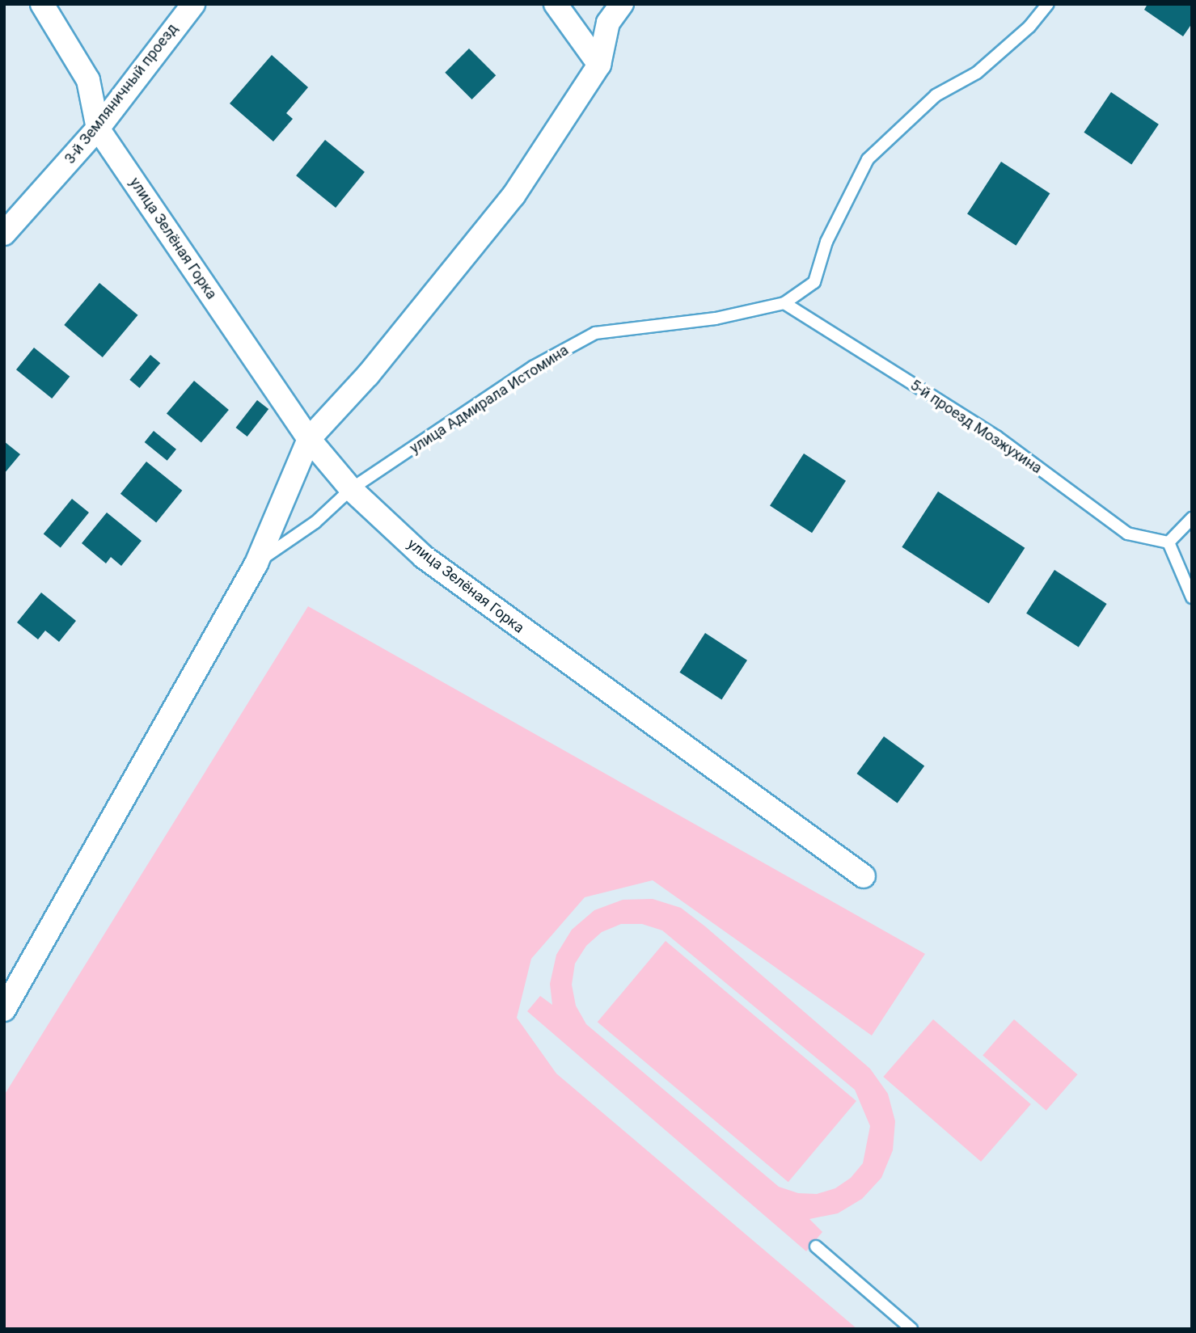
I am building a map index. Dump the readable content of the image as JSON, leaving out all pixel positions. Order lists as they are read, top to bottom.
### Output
{
  "streets": {
    "street": ["3-й Земляничный проезд", "улица Зелёная Горка"],
    "lane": ["улица Адмирала Истомина", "5-й проезд Мозжухина"]
  },
  "crossings": [
    ["3-й Земляничный проезд", "улица Зелёная Горка"],
    ["улица Зелёная Горка", "улица Адмирала Истомина"],
    ["улица Адмирала Истомина", "5-й проезд Мозжухина"]
  ]
}
